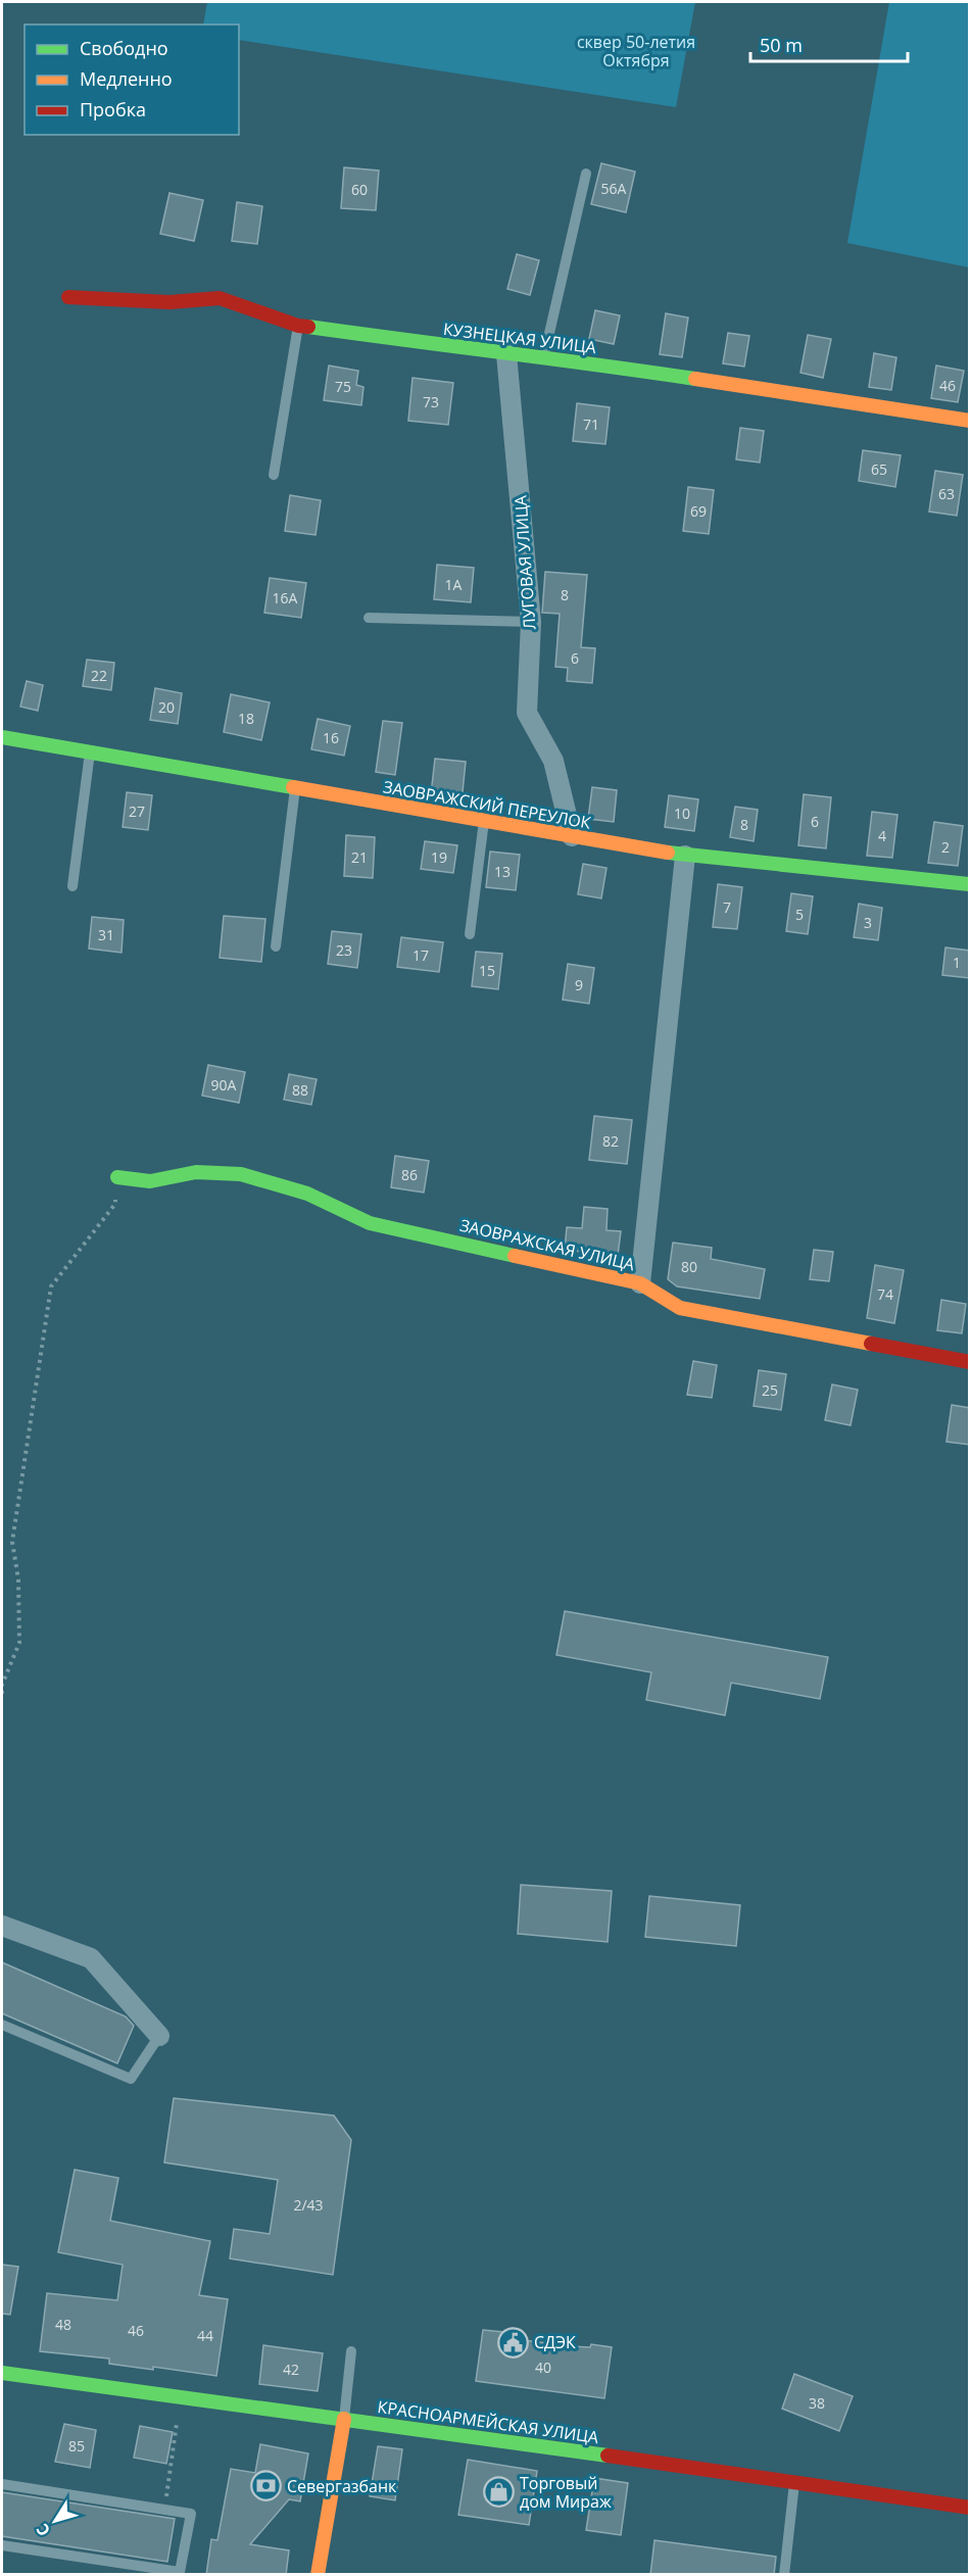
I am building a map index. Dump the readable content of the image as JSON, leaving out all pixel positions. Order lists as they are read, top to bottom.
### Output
{
  "streets": {
    "street": [
      "КУЗНЕЦКАЯ УЛИЦА",
      "ЛУГОВАЯ УЛИЦА",
      "ЗАОВРАЖСКИЙ ПЕРЕУЛОК",
      "ЗАОВРАЖСКАЯ УЛИЦА",
      "КРАСНОАРМЕЙСКАЯ УЛИЦА"
    ]
  },
  "crossings": [
    ["КУЗНЕЦКАЯ УЛИЦА", "ЛУГОВАЯ УЛИЦА"],
    ["ЛУГОВАЯ УЛИЦА", "ЗАОВРАЖСКИЙ ПЕРЕУЛОК"]
  ],
  "parks": ["сквер 50-летия Октября"],
  "places": {
    "public building": ["СДЭК"],
    "bank": ["Севергазбанк"],
    "shop": ["Торговый дом Мираж"]
  },
  "house_numbers": [
    "56А",
    "60",
    "46",
    "75",
    "73",
    "71",
    "65",
    "63",
    "69",
    "1А",
    "8",
    "16А",
    "6",
    "22",
    "20",
    "18",
    "16",
    "27",
    "10",
    "6",
    "8",
    "4",
    "2",
    "21",
    "19",
    "13",
    "7",
    "5",
    "3",
    "31",
    "23",
    "17",
    "1",
    "15",
    "9",
    "90А",
    "88",
    "82",
    "86",
    "80",
    "74",
    "25",
    "2/43",
    "48",
    "46",
    "44",
    "40",
    "42",
    "38",
    "85"
  ],
  "legend": ["Свободно", "Медленно", "Пробка"],
  "scale_bar": "50 m",
  "north": "bottom left"
}
